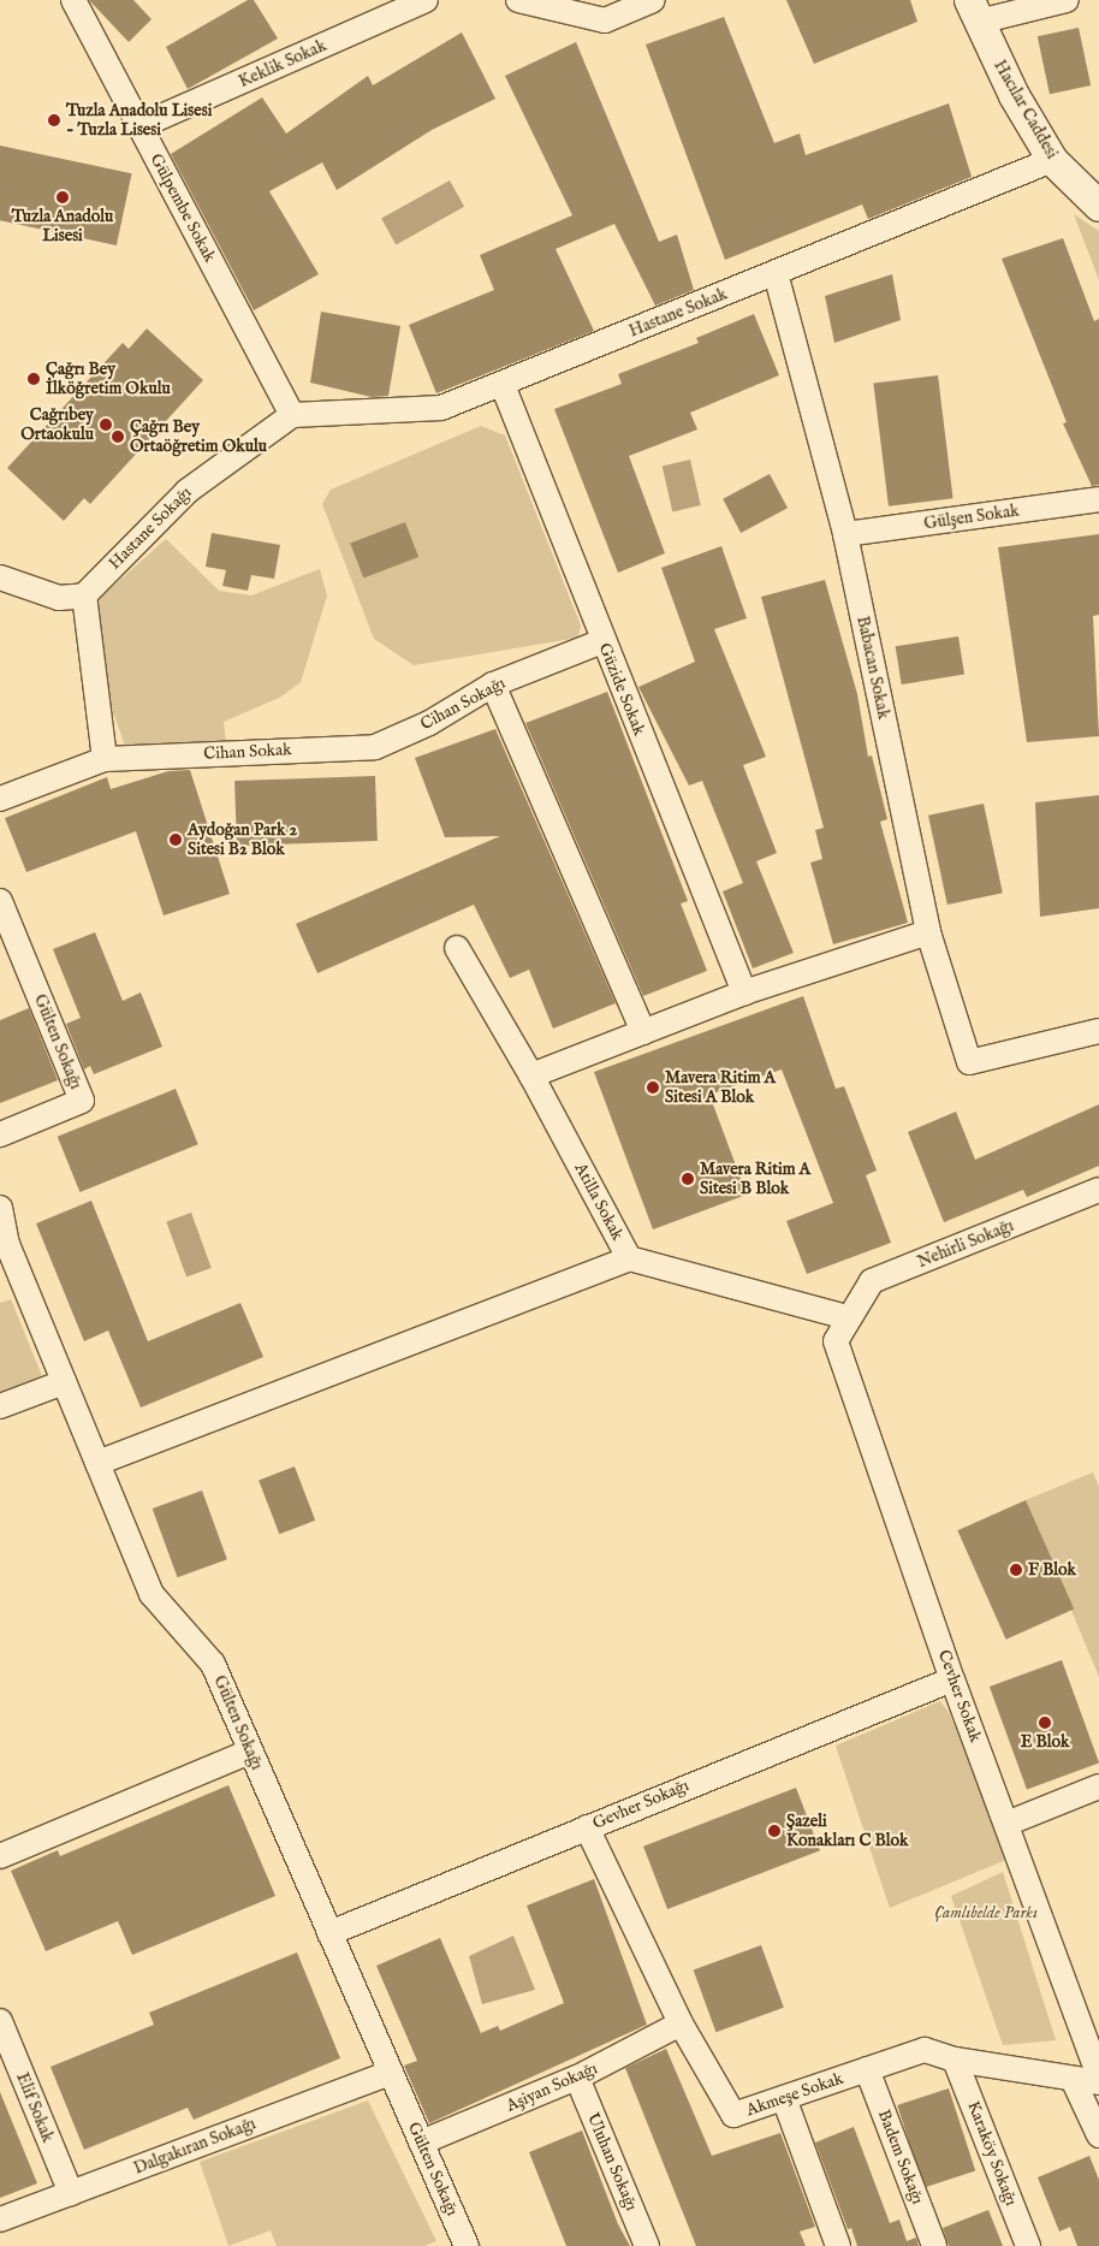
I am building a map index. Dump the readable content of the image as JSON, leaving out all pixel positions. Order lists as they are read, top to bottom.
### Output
{
  "streets": {
    "street": [
      "Keklik Sokak",
      "Hacılar Caddesi",
      "Gülpembe Sokak",
      "Hastane Sokak",
      "Gülşen Sokak",
      "Hastane Sokağı",
      "Babacan Sokak",
      "Güzide Sokak",
      "Cihan Sokağı",
      "Cihan Sokak",
      "Gülten Sokağı",
      "Atilla Sokak",
      "Nehirli Sokağı",
      "Cevher Sokak",
      "Gevher Sokağı",
      "Aşiyan Sokağı",
      "Akmeşe Sokak",
      "Elif Sokak",
      "Dalgakıran Sokağı",
      "Karaköy Sokağı",
      "Badem Sokağı",
      "Uluhan Sokağı"
    ]
  },
  "crossings": [
    ["Keklik Sokak", "Gülpembe Sokak"],
    ["Hacılar Caddesi", "Hastane Sokak"],
    ["Gülpembe Sokak", "Hastane Sokak"],
    ["Gülpembe Sokak", "Hastane Sokağı"],
    ["Hastane Sokak", "Hastane Sokağı"],
    ["Hastane Sokak", "Babacan Sokak"],
    ["Hastane Sokak", "Güzide Sokak"],
    ["Gülşen Sokak", "Babacan Sokak"],
    ["Güzide Sokak", "Cihan Sokağı"],
    ["Cihan Sokağı", "Cihan Sokak"],
    ["Gülten Sokağı", "Gevher Sokağı"],
    ["Gülten Sokağı", "Aşiyan Sokağı"],
    ["Gülten Sokağı", "Dalgakıran Sokağı"],
    ["Atilla Sokak", "Nehirli Sokağı"],
    ["Atilla Sokak", "Cevher Sokak"],
    ["Nehirli Sokağı", "Cevher Sokak"],
    ["Cevher Sokak", "Gevher Sokağı"],
    ["Gevher Sokağı", "Akmeşe Sokak"],
    ["Aşiyan Sokağı", "Akmeşe Sokak"],
    ["Aşiyan Sokağı", "Uluhan Sokağı"],
    ["Akmeşe Sokak", "Karaköy Sokağı"],
    ["Akmeşe Sokak", "Badem Sokağı"],
    ["Elif Sokak", "Dalgakıran Sokağı"]
  ],
  "parks": ["Çamlıbelde Parkı"],
  "places": [
    "Tuzla Anadolu Lisesi - Tuzla Lisesi",
    "Tuzla Anadolu Lisesi",
    "Çağrı Bey İlköğretim Okulu",
    "Cağrıbey Ortaokulu",
    "Çağrı Bey Ortaöğretim Okulu",
    "Aydoğan Park 2 Sitesi B2 Blok",
    "Mavera Ritim A Sitesi A Blok",
    "Mavera Ritim A Sitesi B Blok",
    "F Blok",
    "E Blok",
    "Şazeli Konakları C Blok"
  ]
}
